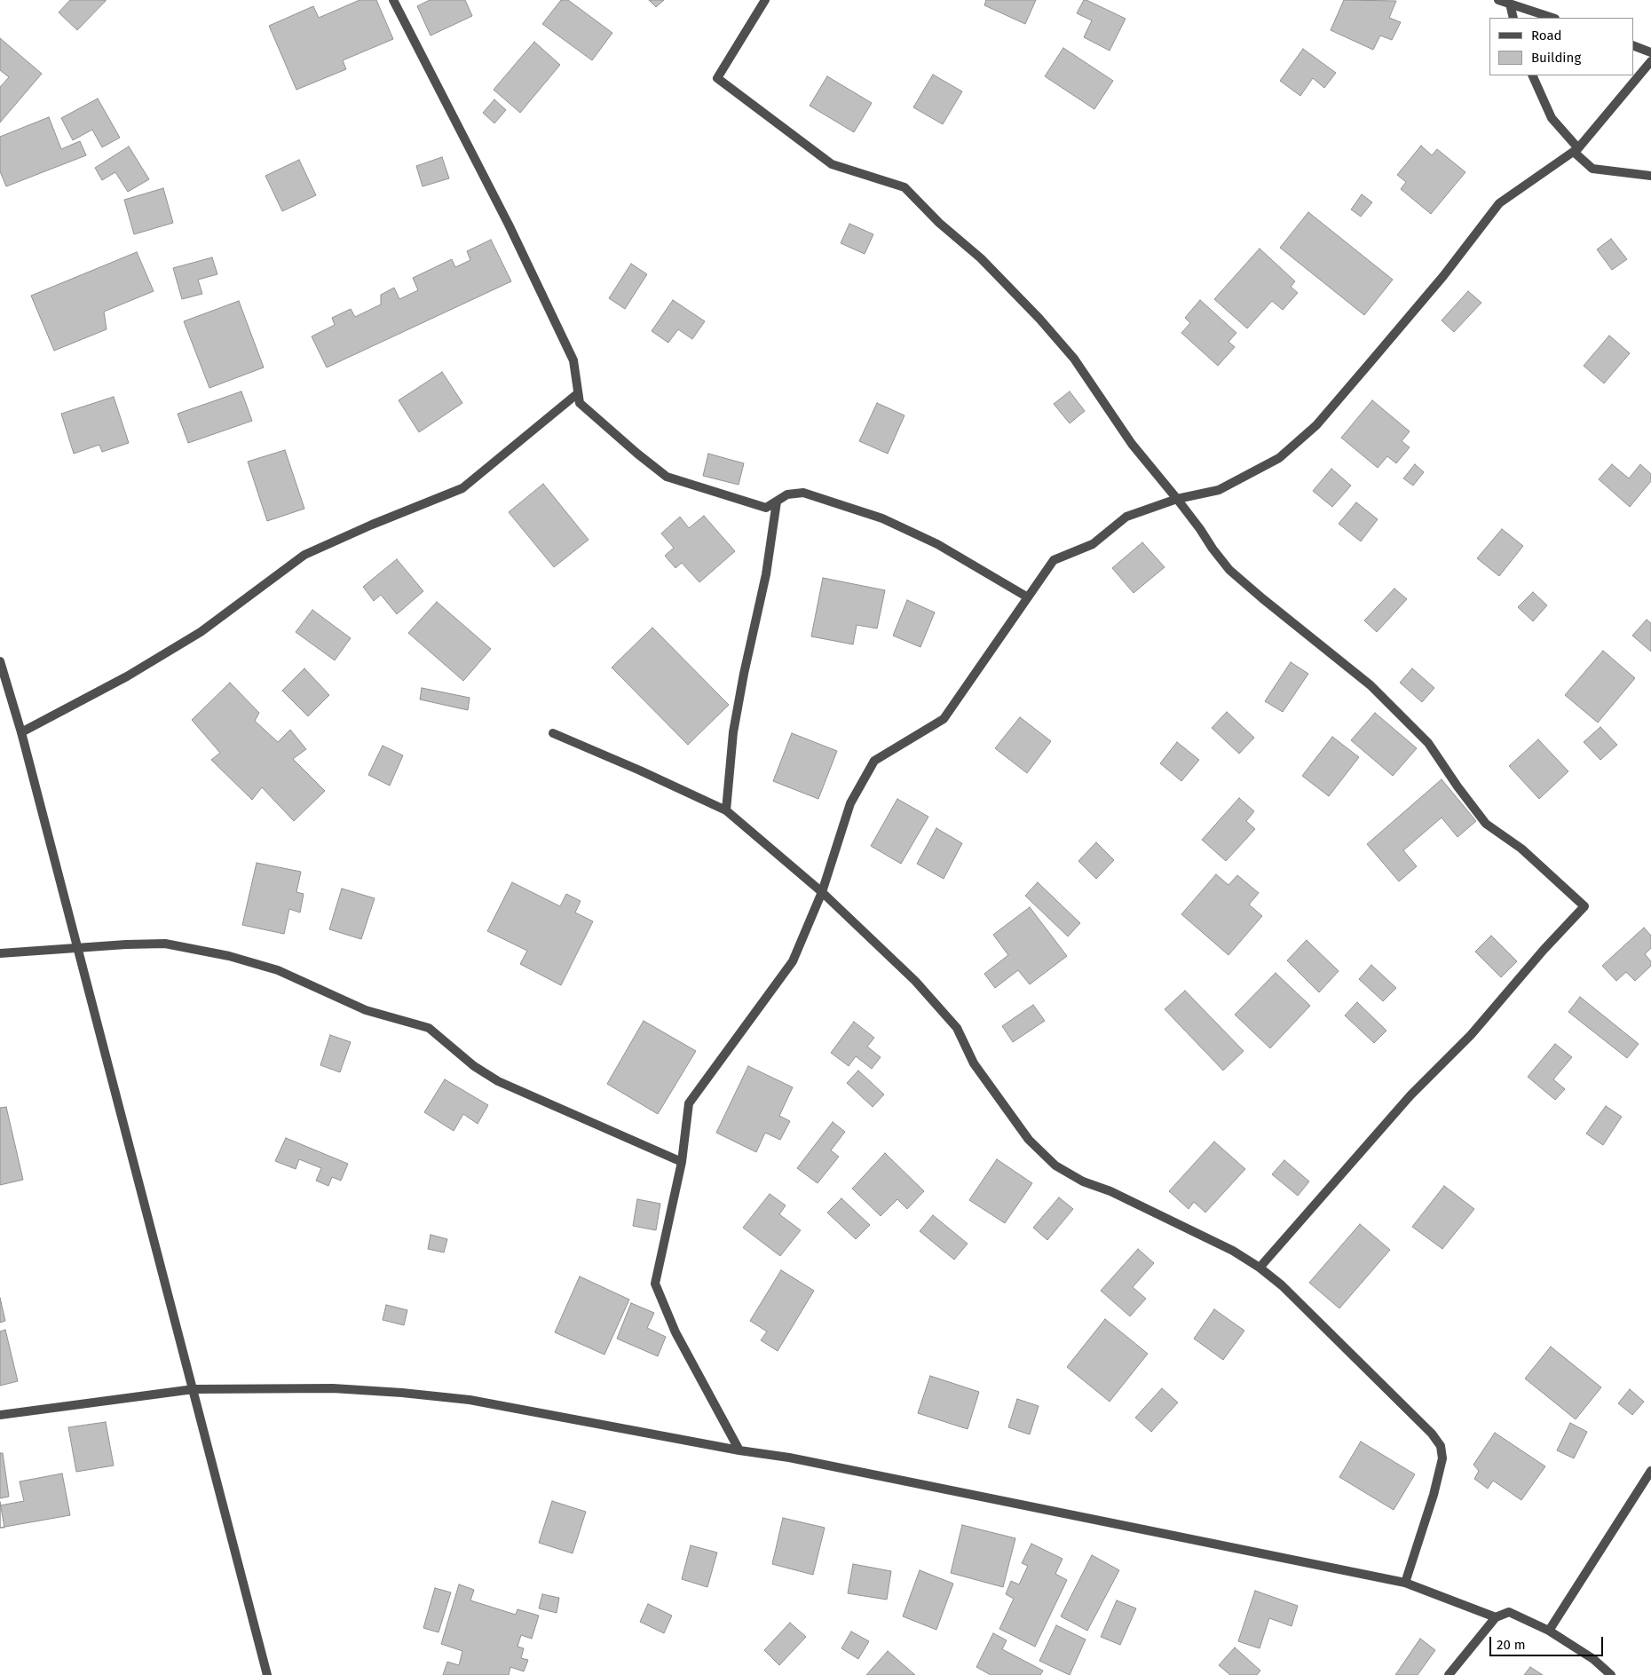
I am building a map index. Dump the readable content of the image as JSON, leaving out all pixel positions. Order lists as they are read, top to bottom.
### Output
{
  "legend": ["Road", "Building"],
  "scale_bar": "20 m"
}
